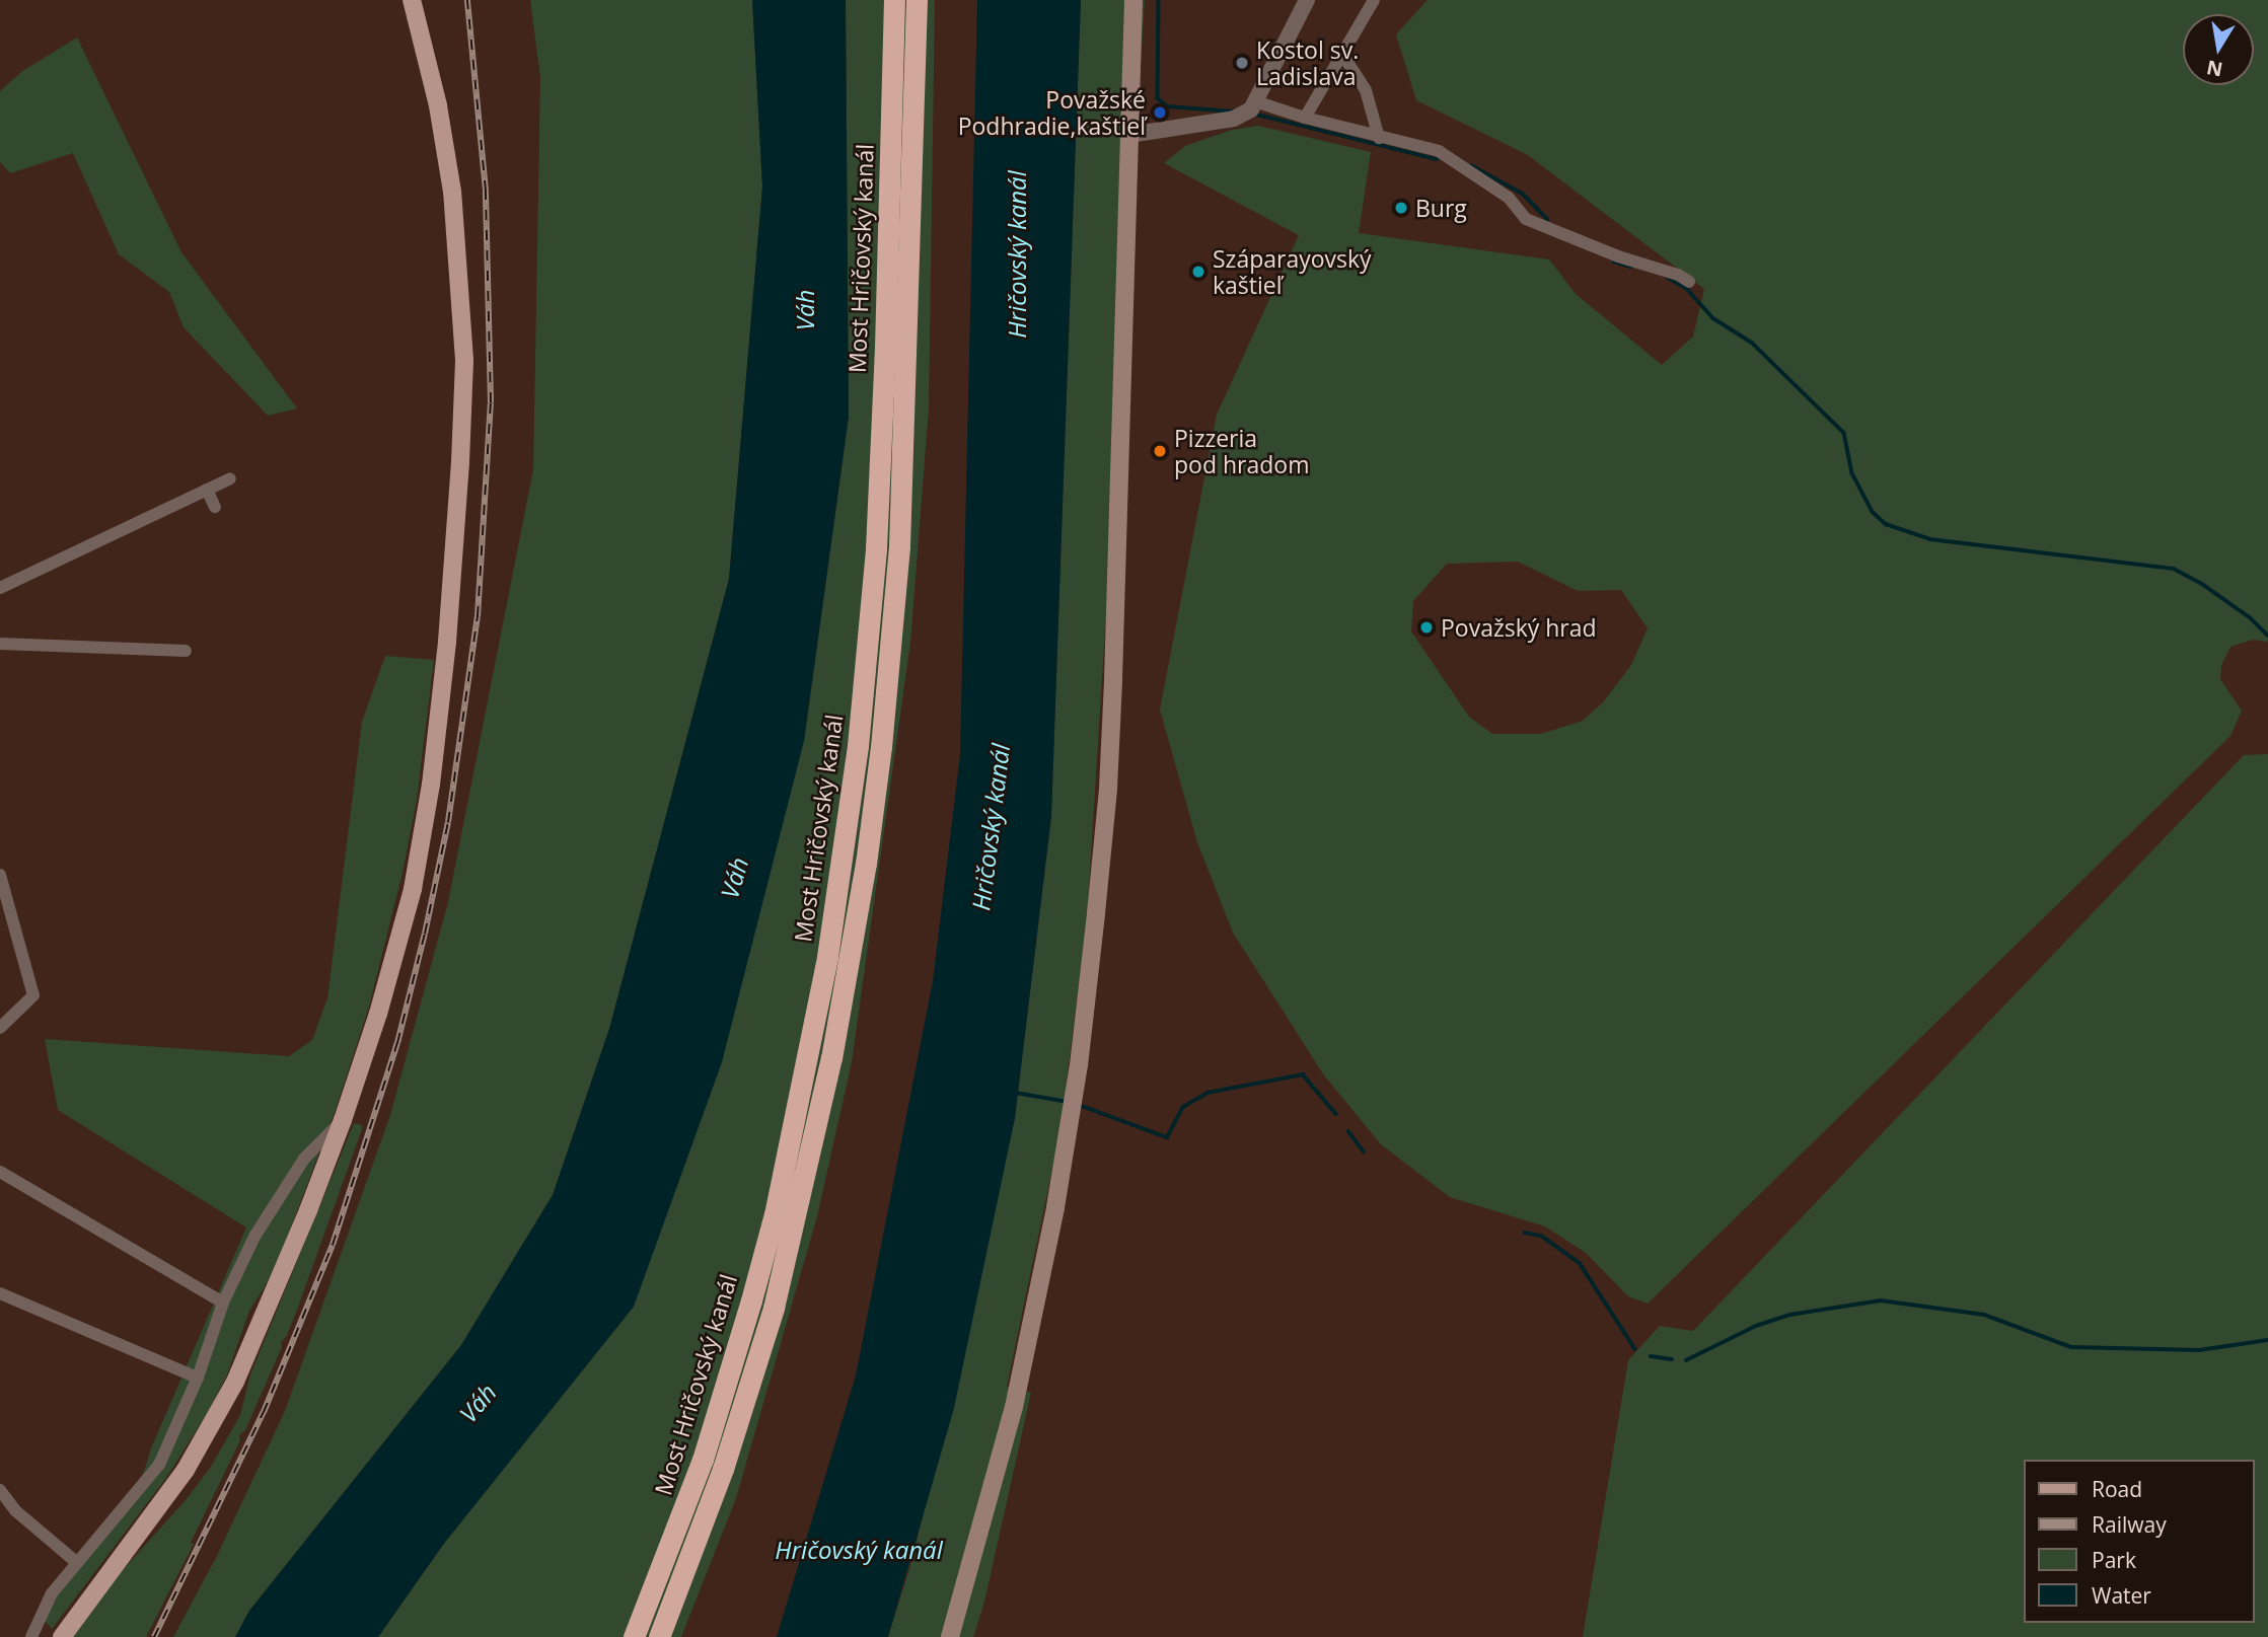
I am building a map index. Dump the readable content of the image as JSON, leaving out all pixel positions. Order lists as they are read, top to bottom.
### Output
{
  "streets": {
    "highway": ["Most Hričovský kanál"]
  },
  "water": ["Hričovský kanál", "Váh"],
  "places": [
    "Kostol sv. Ladislava",
    "Považské Podhradie,kaštieľ",
    "Burg",
    "Száparayovský kaštieľ",
    "Pizzeria pod hradom",
    "Považský hrad"
  ],
  "legend": [
    "Road",
    "Railway",
    "Park",
    "Water"
  ],
  "north": "bottom"
}
